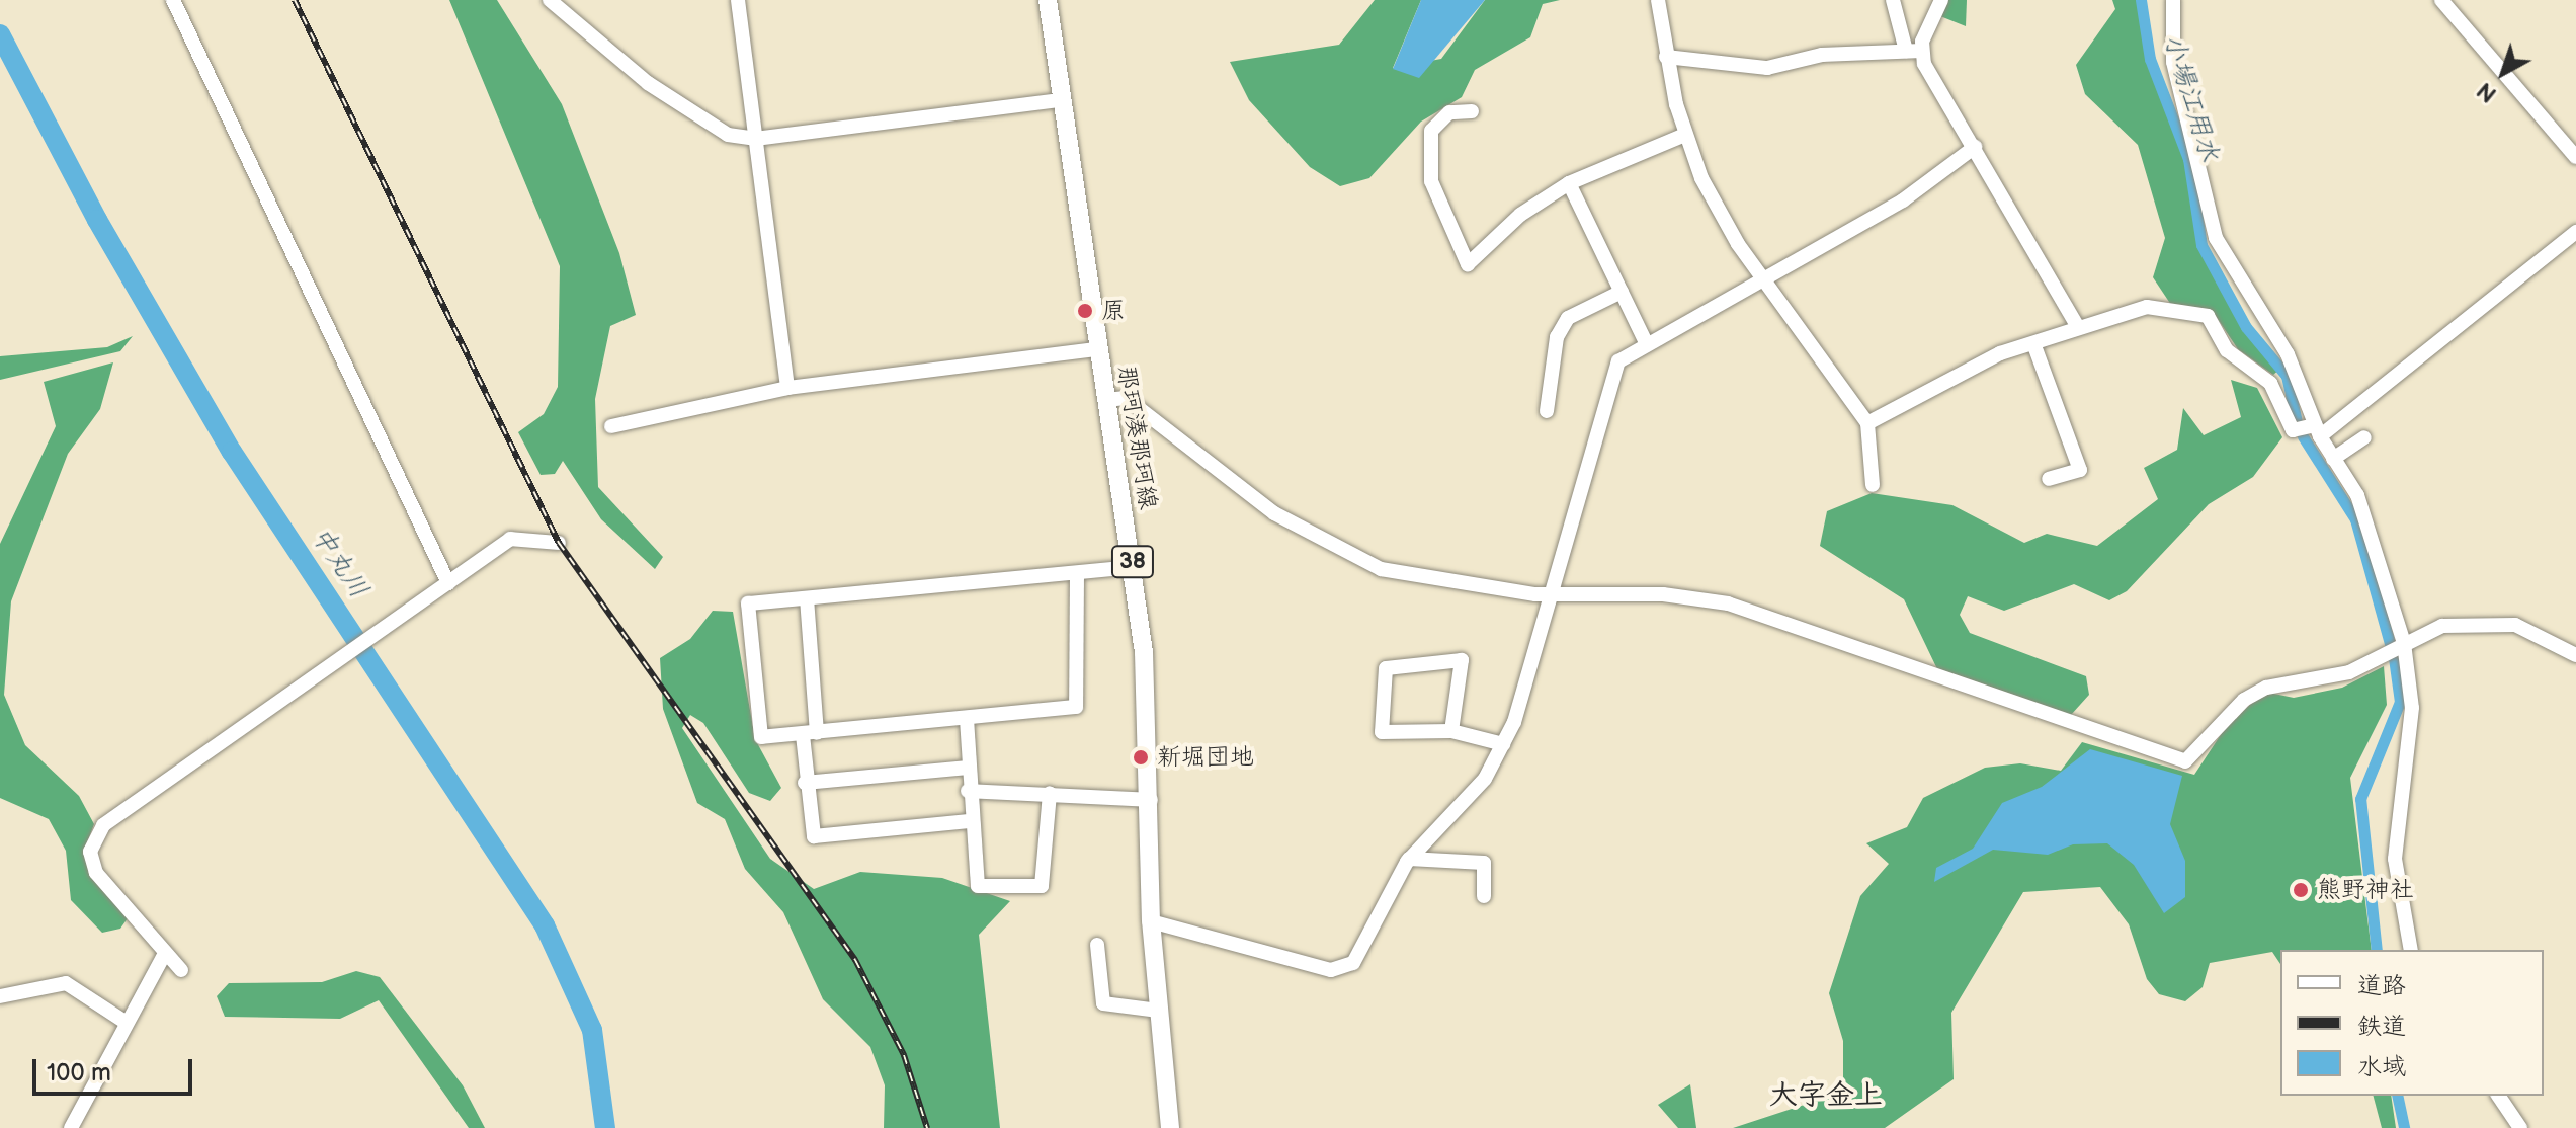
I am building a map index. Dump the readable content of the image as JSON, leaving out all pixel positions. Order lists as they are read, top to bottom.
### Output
{
  "streets": {
    "main road": ["那珂湊那珂線", "38"]
  },
  "districts": ["大字金上"],
  "water": ["小場江用水", "中丸川"],
  "places": ["原", "新堀団地", "熊野神社"],
  "legend": ["道路", "鉄道", "水域"],
  "scale_bar": "100 m",
  "north": "bottom left"
}
